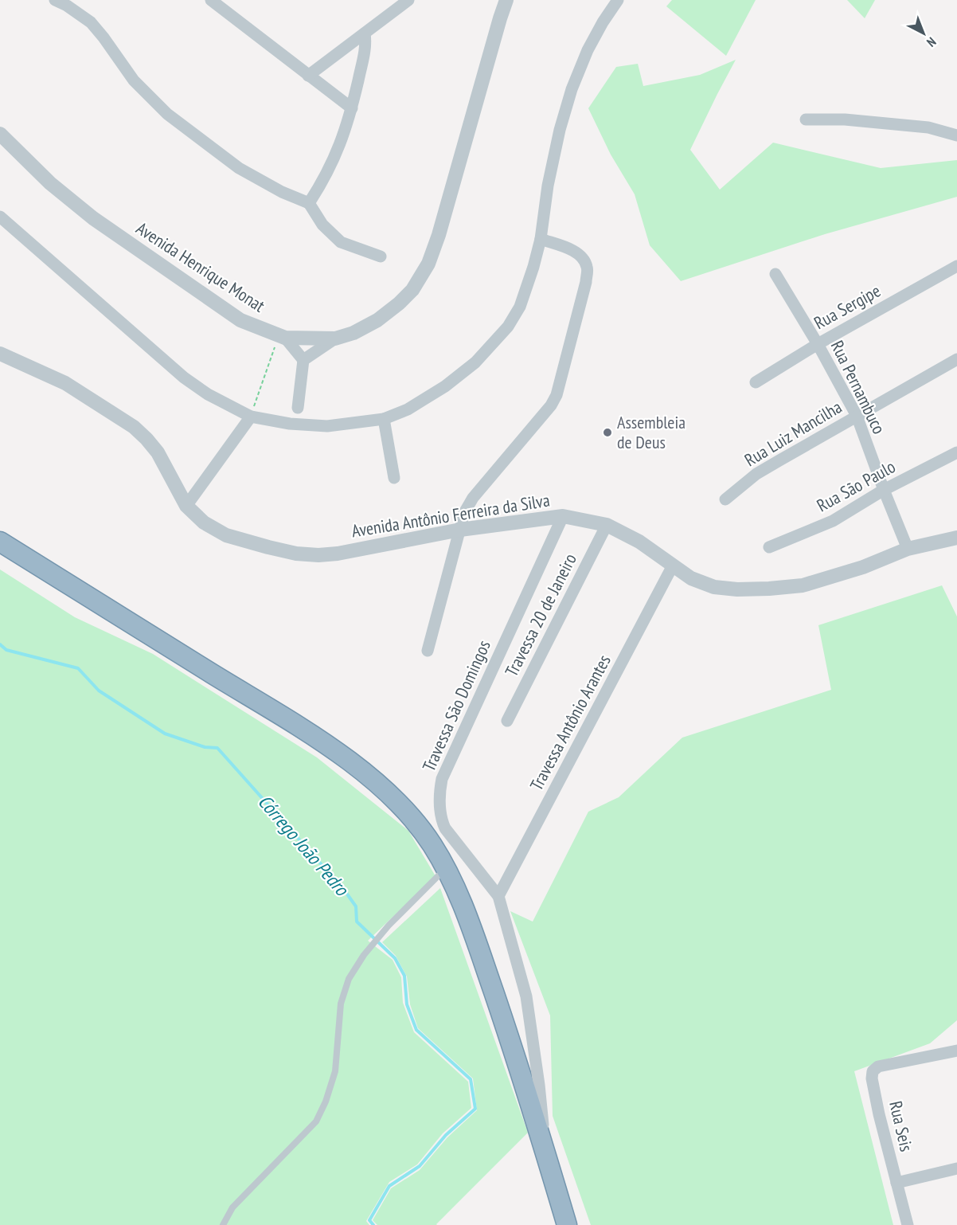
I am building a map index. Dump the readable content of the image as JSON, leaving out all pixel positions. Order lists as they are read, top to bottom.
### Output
{
  "streets": {
    "street": [
      "Avenida Henrique Monat",
      "Rua Sergipe",
      "Rua Pernambuco",
      "Rua Luiz Mancilha",
      "Rua São Paulo",
      "Avenida Antônio Ferreira da Silva",
      "Travessa 20 de Janeiro",
      "Travessa São Domingos",
      "Travessa Antônio Arantes",
      "Rua Seis"
    ]
  },
  "crossings": [
    ["Rua Sergipe", "Rua Pernambuco"],
    ["Rua Pernambuco", "Rua Luiz Mancilha"],
    ["Rua Pernambuco", "Rua São Paulo"],
    ["Rua Pernambuco", "Avenida Antônio Ferreira da Silva"],
    ["Avenida Antônio Ferreira da Silva", "Travessa 20 de Janeiro"],
    ["Avenida Antônio Ferreira da Silva", "Travessa São Domingos"],
    ["Avenida Antônio Ferreira da Silva", "Travessa Antônio Arantes"],
    ["Travessa São Domingos", "Travessa Antônio Arantes"]
  ],
  "water": ["Córrego João Pedro"],
  "places": ["Assembleia de Deus"],
  "north": "bottom right"
}
